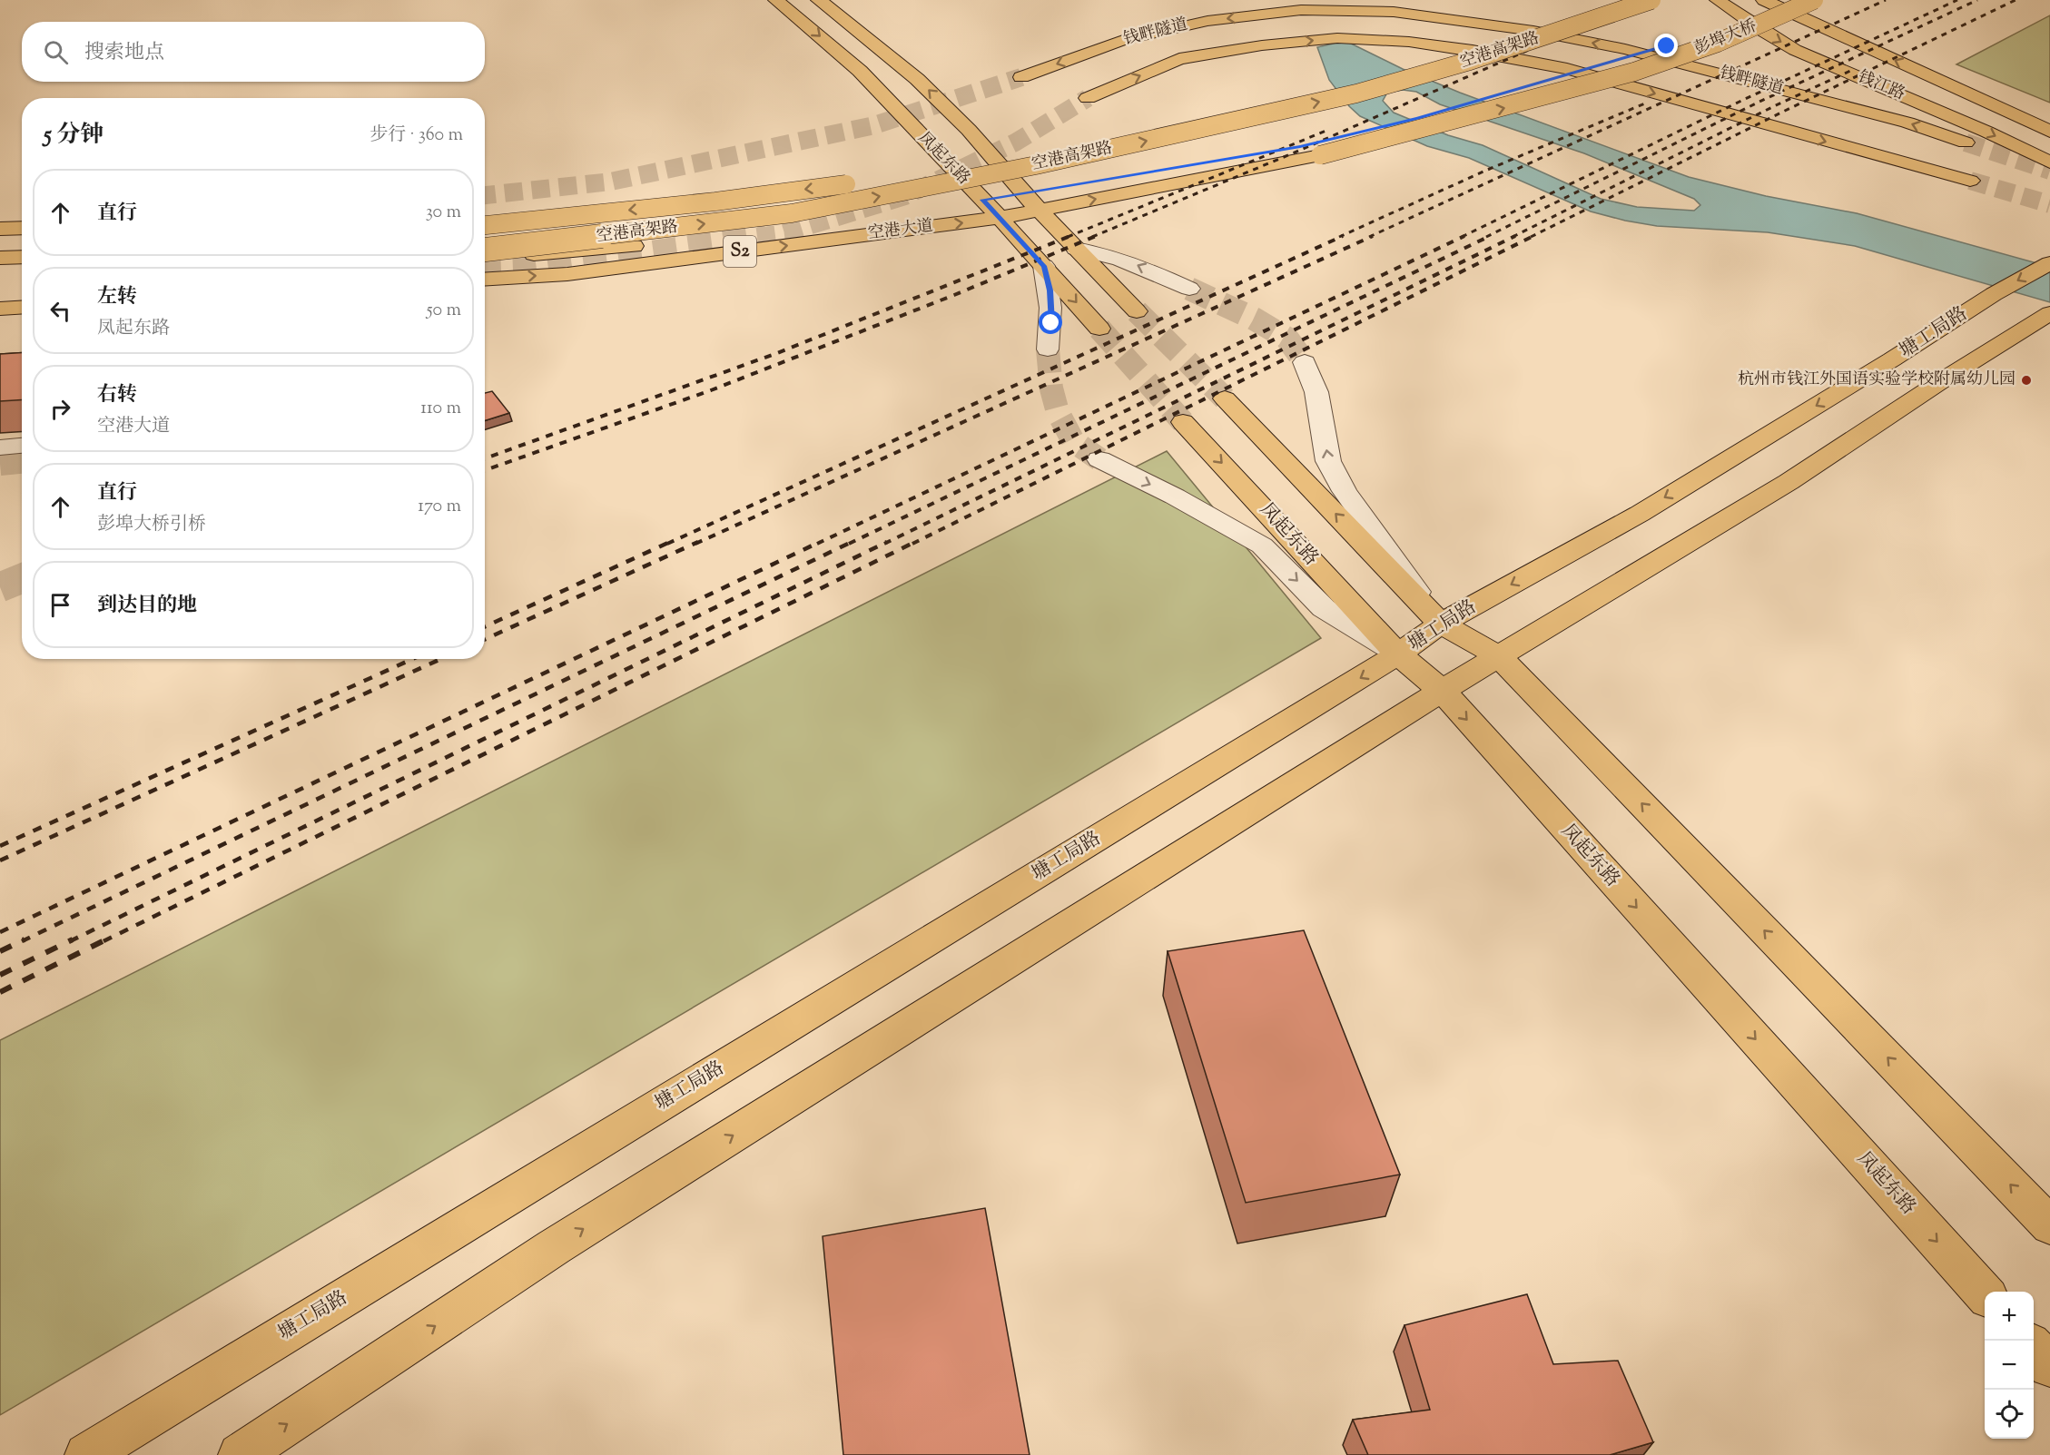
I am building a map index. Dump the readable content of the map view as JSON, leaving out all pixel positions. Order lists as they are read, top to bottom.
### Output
{
  "streets": {
    "main road": [
      "钱畔隧道",
      "彭埠大桥",
      "空港高架路",
      "钱江路",
      "凤起东路",
      "空港大道",
      "S2",
      "塘工局路"
    ]
  },
  "crossings": [
    ["彭埠大桥", "空港大道"],
    ["凤起东路", "空港大道"],
    ["凤起东路", "塘工局路"]
  ],
  "places": ["杭州市钱江外国语实验学校附属幼儿园"],
  "page": {
    "search": "搜索地点",
    "heading": ["5 分钟", "步行 · 360 m"],
    "list": [
      ["直行", "30 m"],
      ["左转", "凤起东路", "50 m"],
      ["右转", "空港大道", "110 m"],
      ["直行", "彭埠大桥引桥", "170 m"],
      "到达目的地"
    ],
    "map_buttons": ["+", "−"]
  }
}
